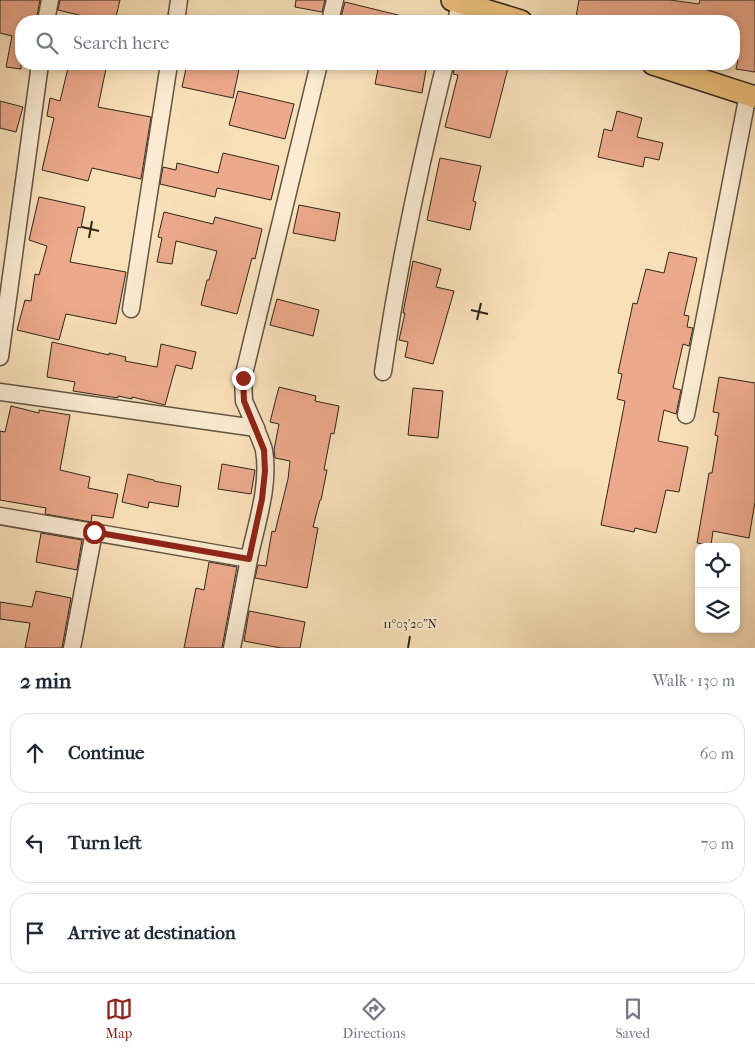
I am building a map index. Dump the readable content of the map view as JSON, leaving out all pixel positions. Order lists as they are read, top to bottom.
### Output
{
  "page": {
    "search": "Search here",
    "heading": ["2 min", "Walk · 130 m"],
    "list": [
      ["Continue", "60 m"],
      ["Turn left", "70 m"],
      "Arrive at destination"
    ],
    "nav": ["Map", "Directions", "Saved"]
  },
  "coordinates": ["11°03'20\"N"]
}
